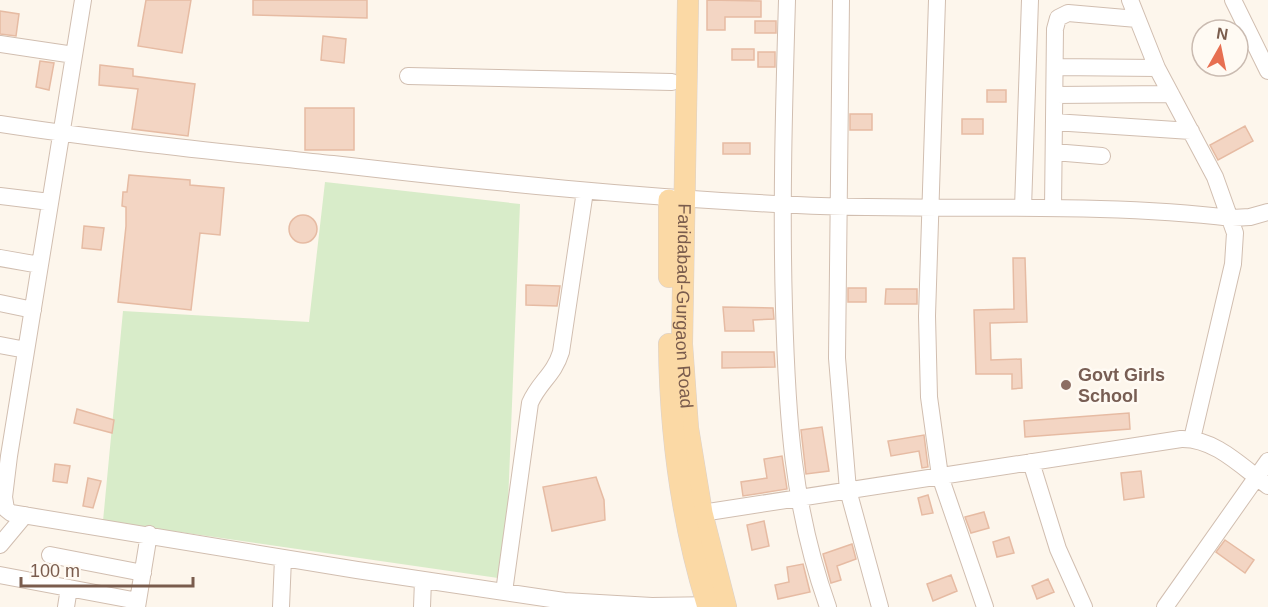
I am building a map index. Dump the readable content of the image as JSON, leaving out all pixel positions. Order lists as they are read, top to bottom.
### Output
{
  "streets": {
    "main road": ["Faridabad-Gurgaon Road"]
  },
  "places": ["Govt Girls School"],
  "scale_bar": "100 m",
  "north": "top"
}
